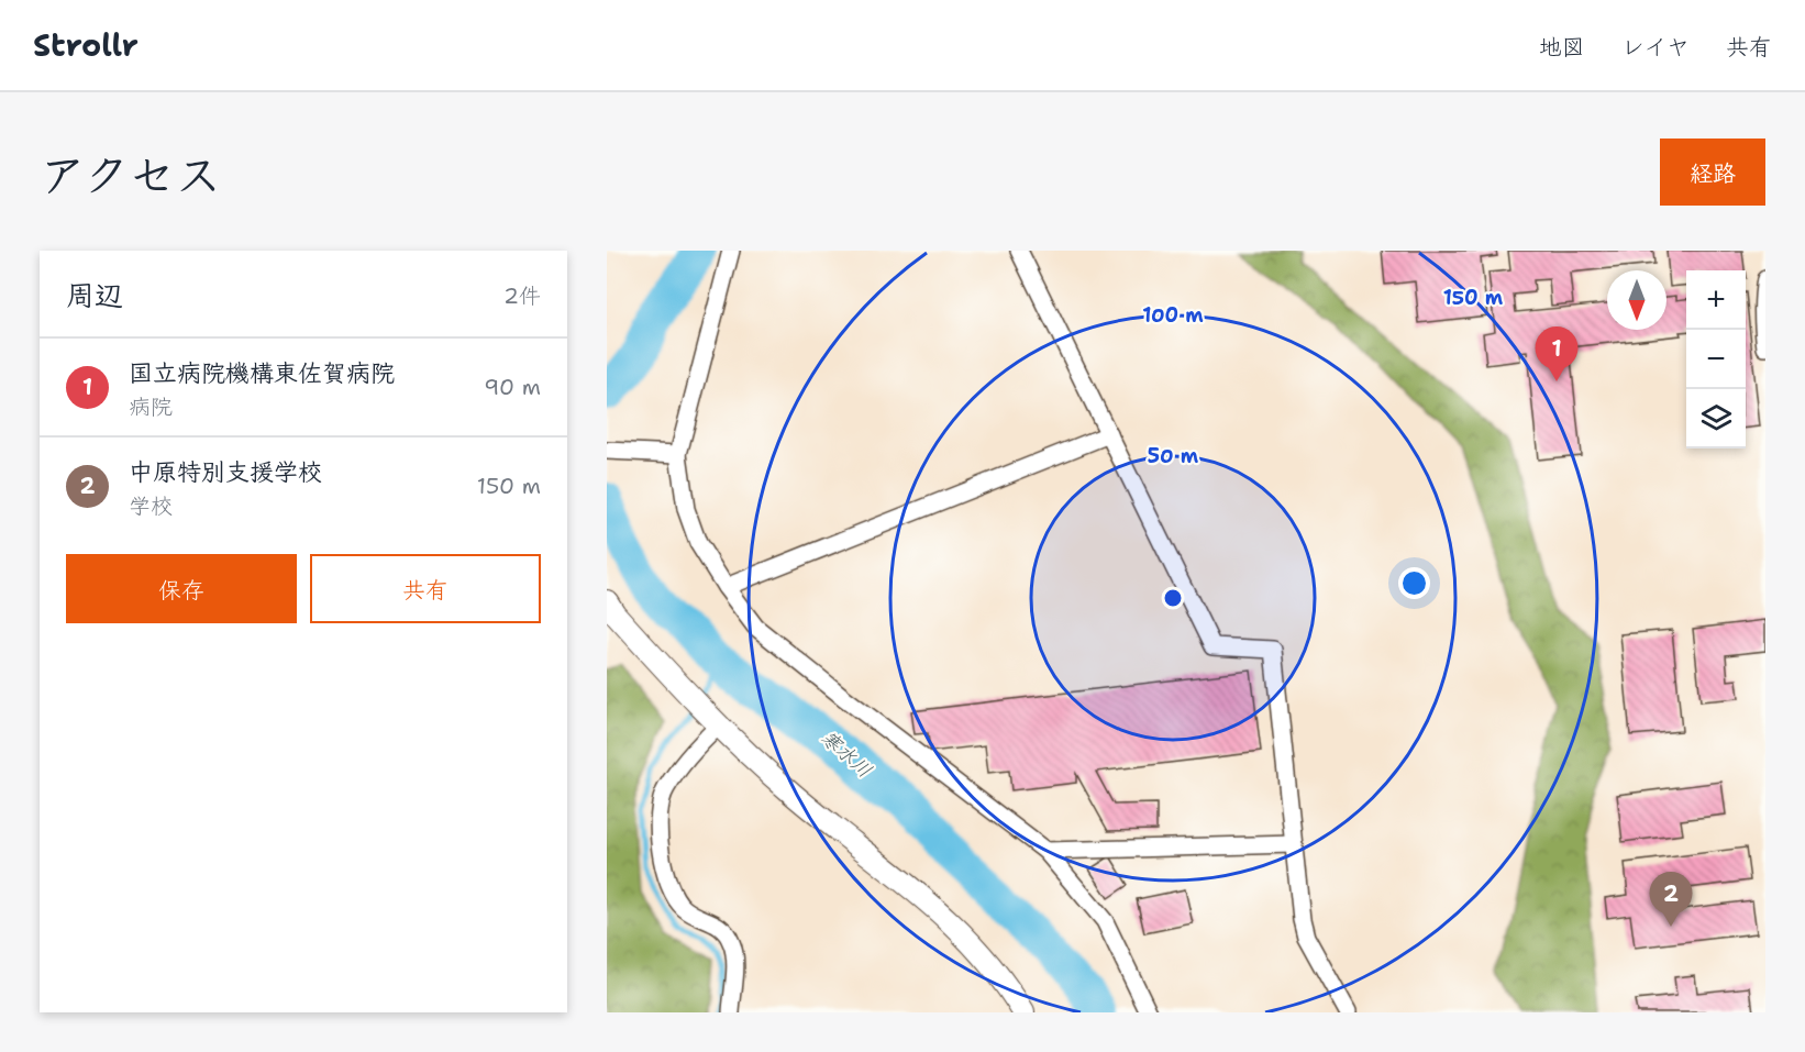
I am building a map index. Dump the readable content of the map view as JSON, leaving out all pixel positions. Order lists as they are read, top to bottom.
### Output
{
  "water": ["寒水川"],
  "north": "bottom",
  "page": {
    "header": "Strollr",
    "nav": ["地図", "レイヤ", "共有"],
    "title": "アクセス",
    "buttons": [
      "経路",
      ["保存", "共有"]
    ],
    "heading": ["周辺", "2件"],
    "map_buttons": ["+", "−"],
    "pins": ["1", "2"],
    "list": [
      {
        "mark": "1",
        "name": "国立病院機構東佐賀病院",
        "note": "病院",
        "value": "90 m"
      },
      {
        "mark": "2",
        "name": "中原特別支援学校",
        "note": "学校",
        "value": "150 m"
      }
    ]
  },
  "rings": ["150 m", "100 m", "50 m"]
}
